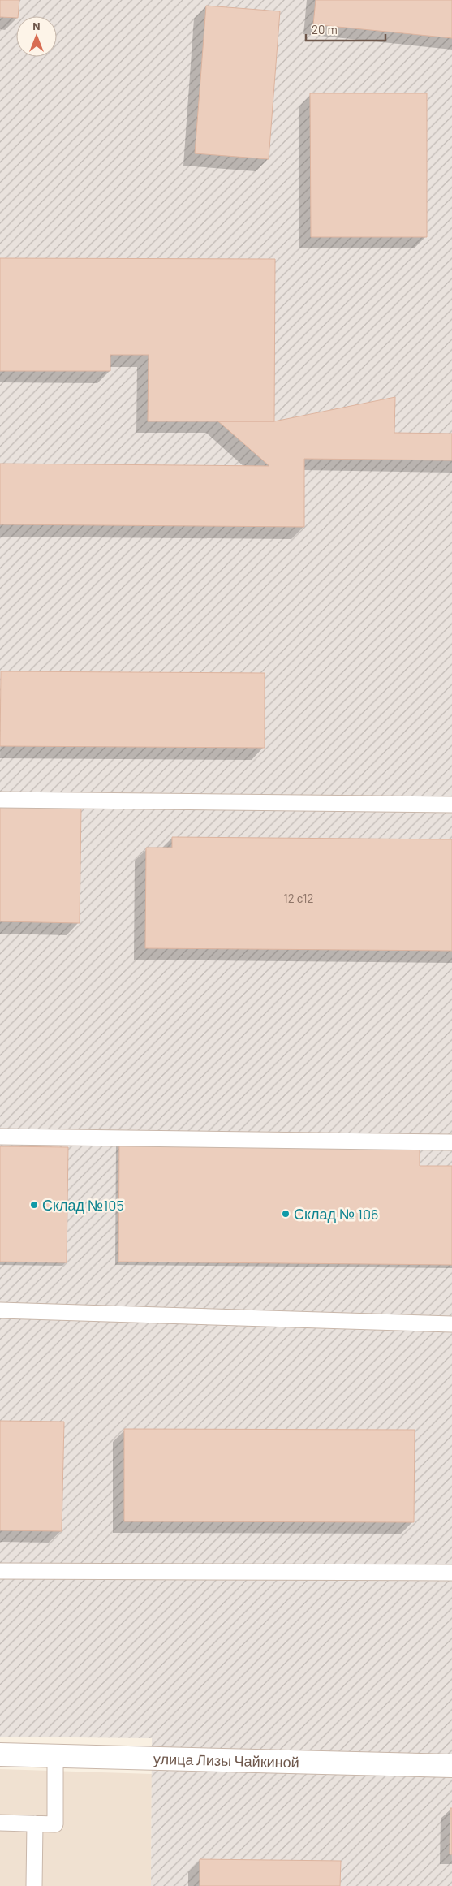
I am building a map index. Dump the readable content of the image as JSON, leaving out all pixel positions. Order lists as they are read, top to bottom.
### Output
{
  "streets": {
    "street": ["улица Лизы Чайкиной"]
  },
  "places": ["Склад №105", "Склад № 106"],
  "house_numbers": ["12 с12"],
  "scale_bar": "20 m",
  "north": "top"
}
